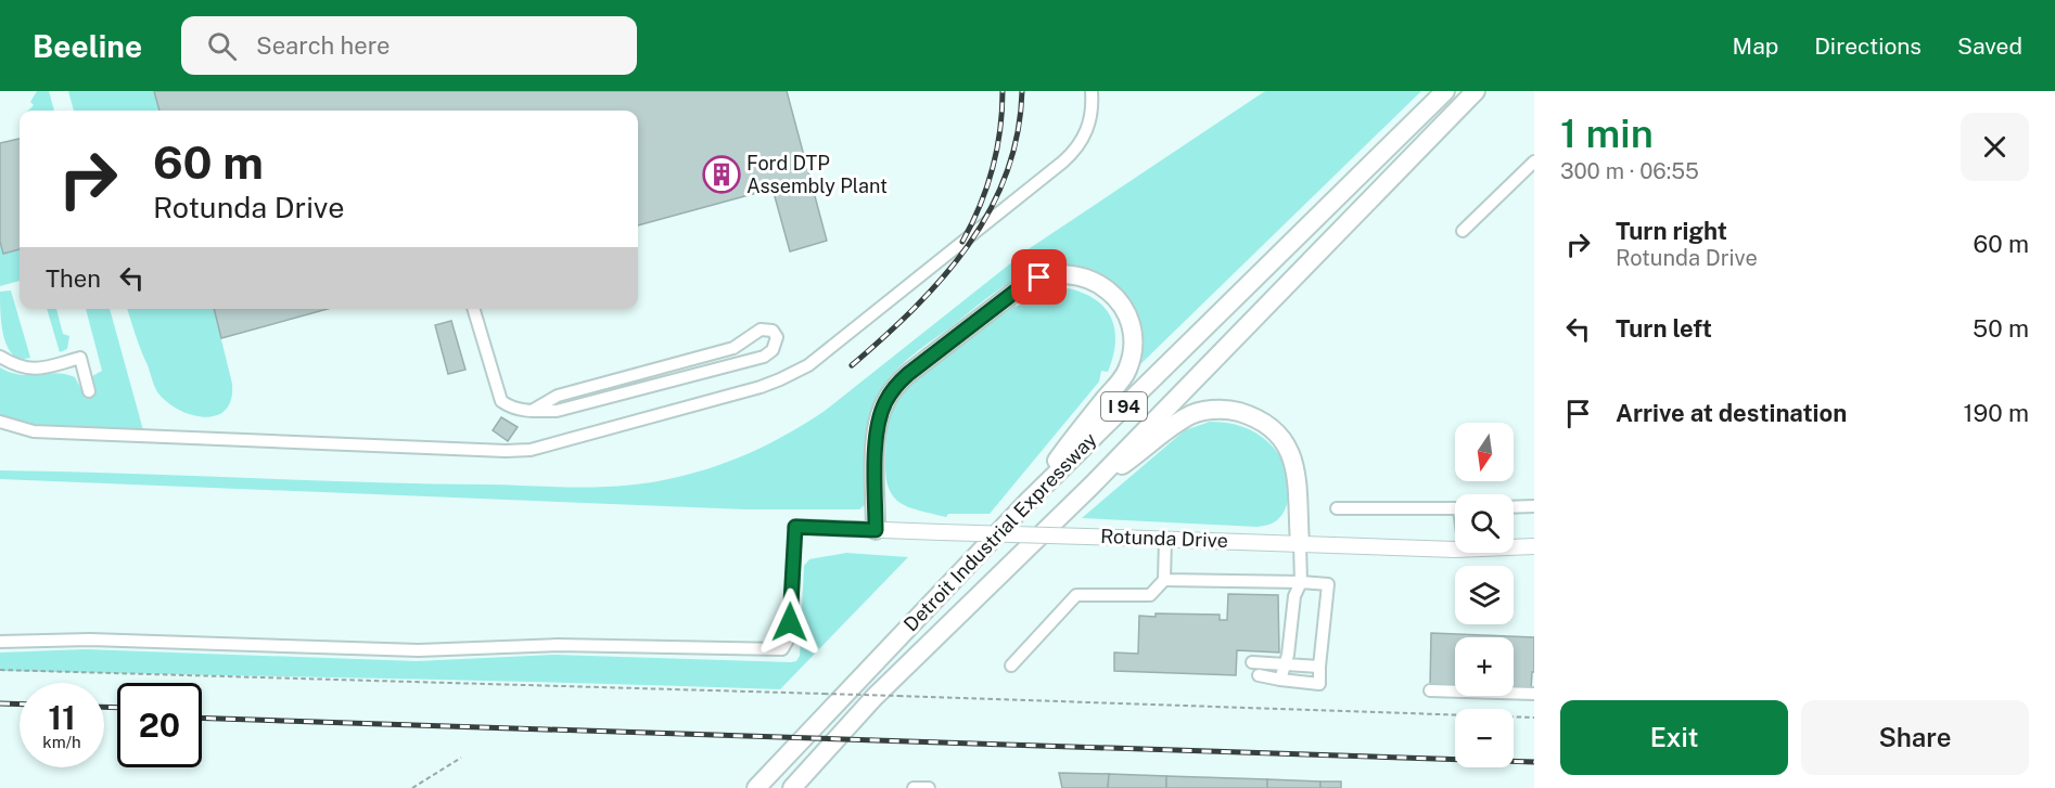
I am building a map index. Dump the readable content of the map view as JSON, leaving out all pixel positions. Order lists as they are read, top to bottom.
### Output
{
  "streets": {
    "highway": ["I 94", "Detroit Industrial Expressway"],
    "main road": ["Rotunda Drive"]
  },
  "places": {
    "building": ["Ford DTP Assembly Plant"]
  },
  "north": "bottom",
  "page": {
    "header": "Beeline",
    "search": "Search here",
    "nav": ["Map", "Directions", "Saved"],
    "heading": ["1 min", "300 m · 06:55"],
    "turn": ["60 m", "Rotunda Drive"],
    "list": [
      {
        "name": "Turn right",
        "note": "Rotunda Drive",
        "value": "60 m"
      },
      {
        "name": "Turn left",
        "value": "50 m"
      },
      {
        "name": "Arrive at destination",
        "value": "190 m"
      }
    ],
    "then": "Then",
    "map_buttons": ["+", "−"],
    "speed": "11 km/h",
    "limit": "20",
    "buttons": ["Exit", "Share"]
  }
}
